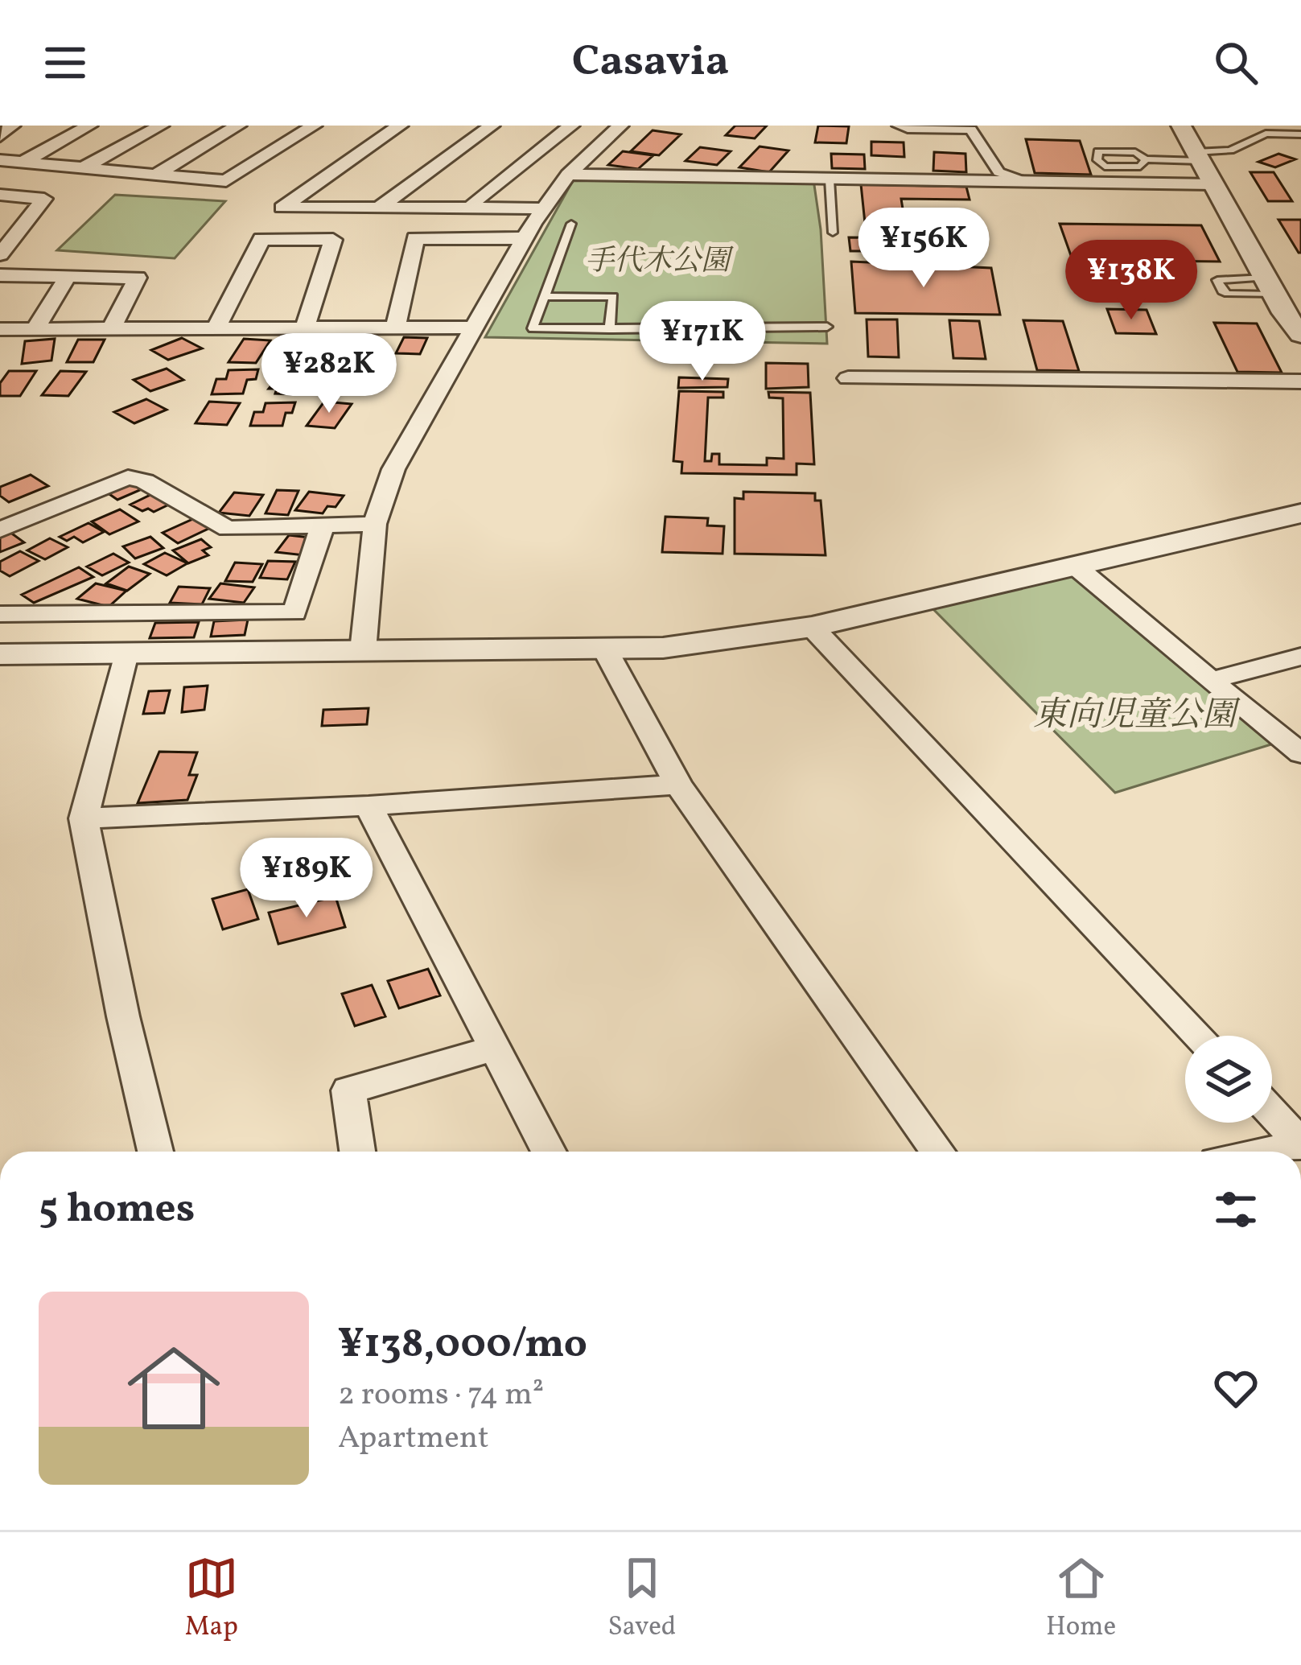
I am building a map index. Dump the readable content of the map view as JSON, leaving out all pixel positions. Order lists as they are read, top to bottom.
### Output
{
  "parks": ["手代木公園", "東向児童公園"],
  "page": {
    "header": "Casavia",
    "price": [
      "¥156K",
      "¥138K",
      "¥171K",
      "¥282K",
      "¥189K"
    ],
    "heading": "5 homes",
    "list": [
      {
        "name": "¥138,000/mo",
        "note": "2 rooms · 74 m² · Apartment"
      }
    ],
    "tabs": ["Map", "Saved", "Home"]
  }
}
